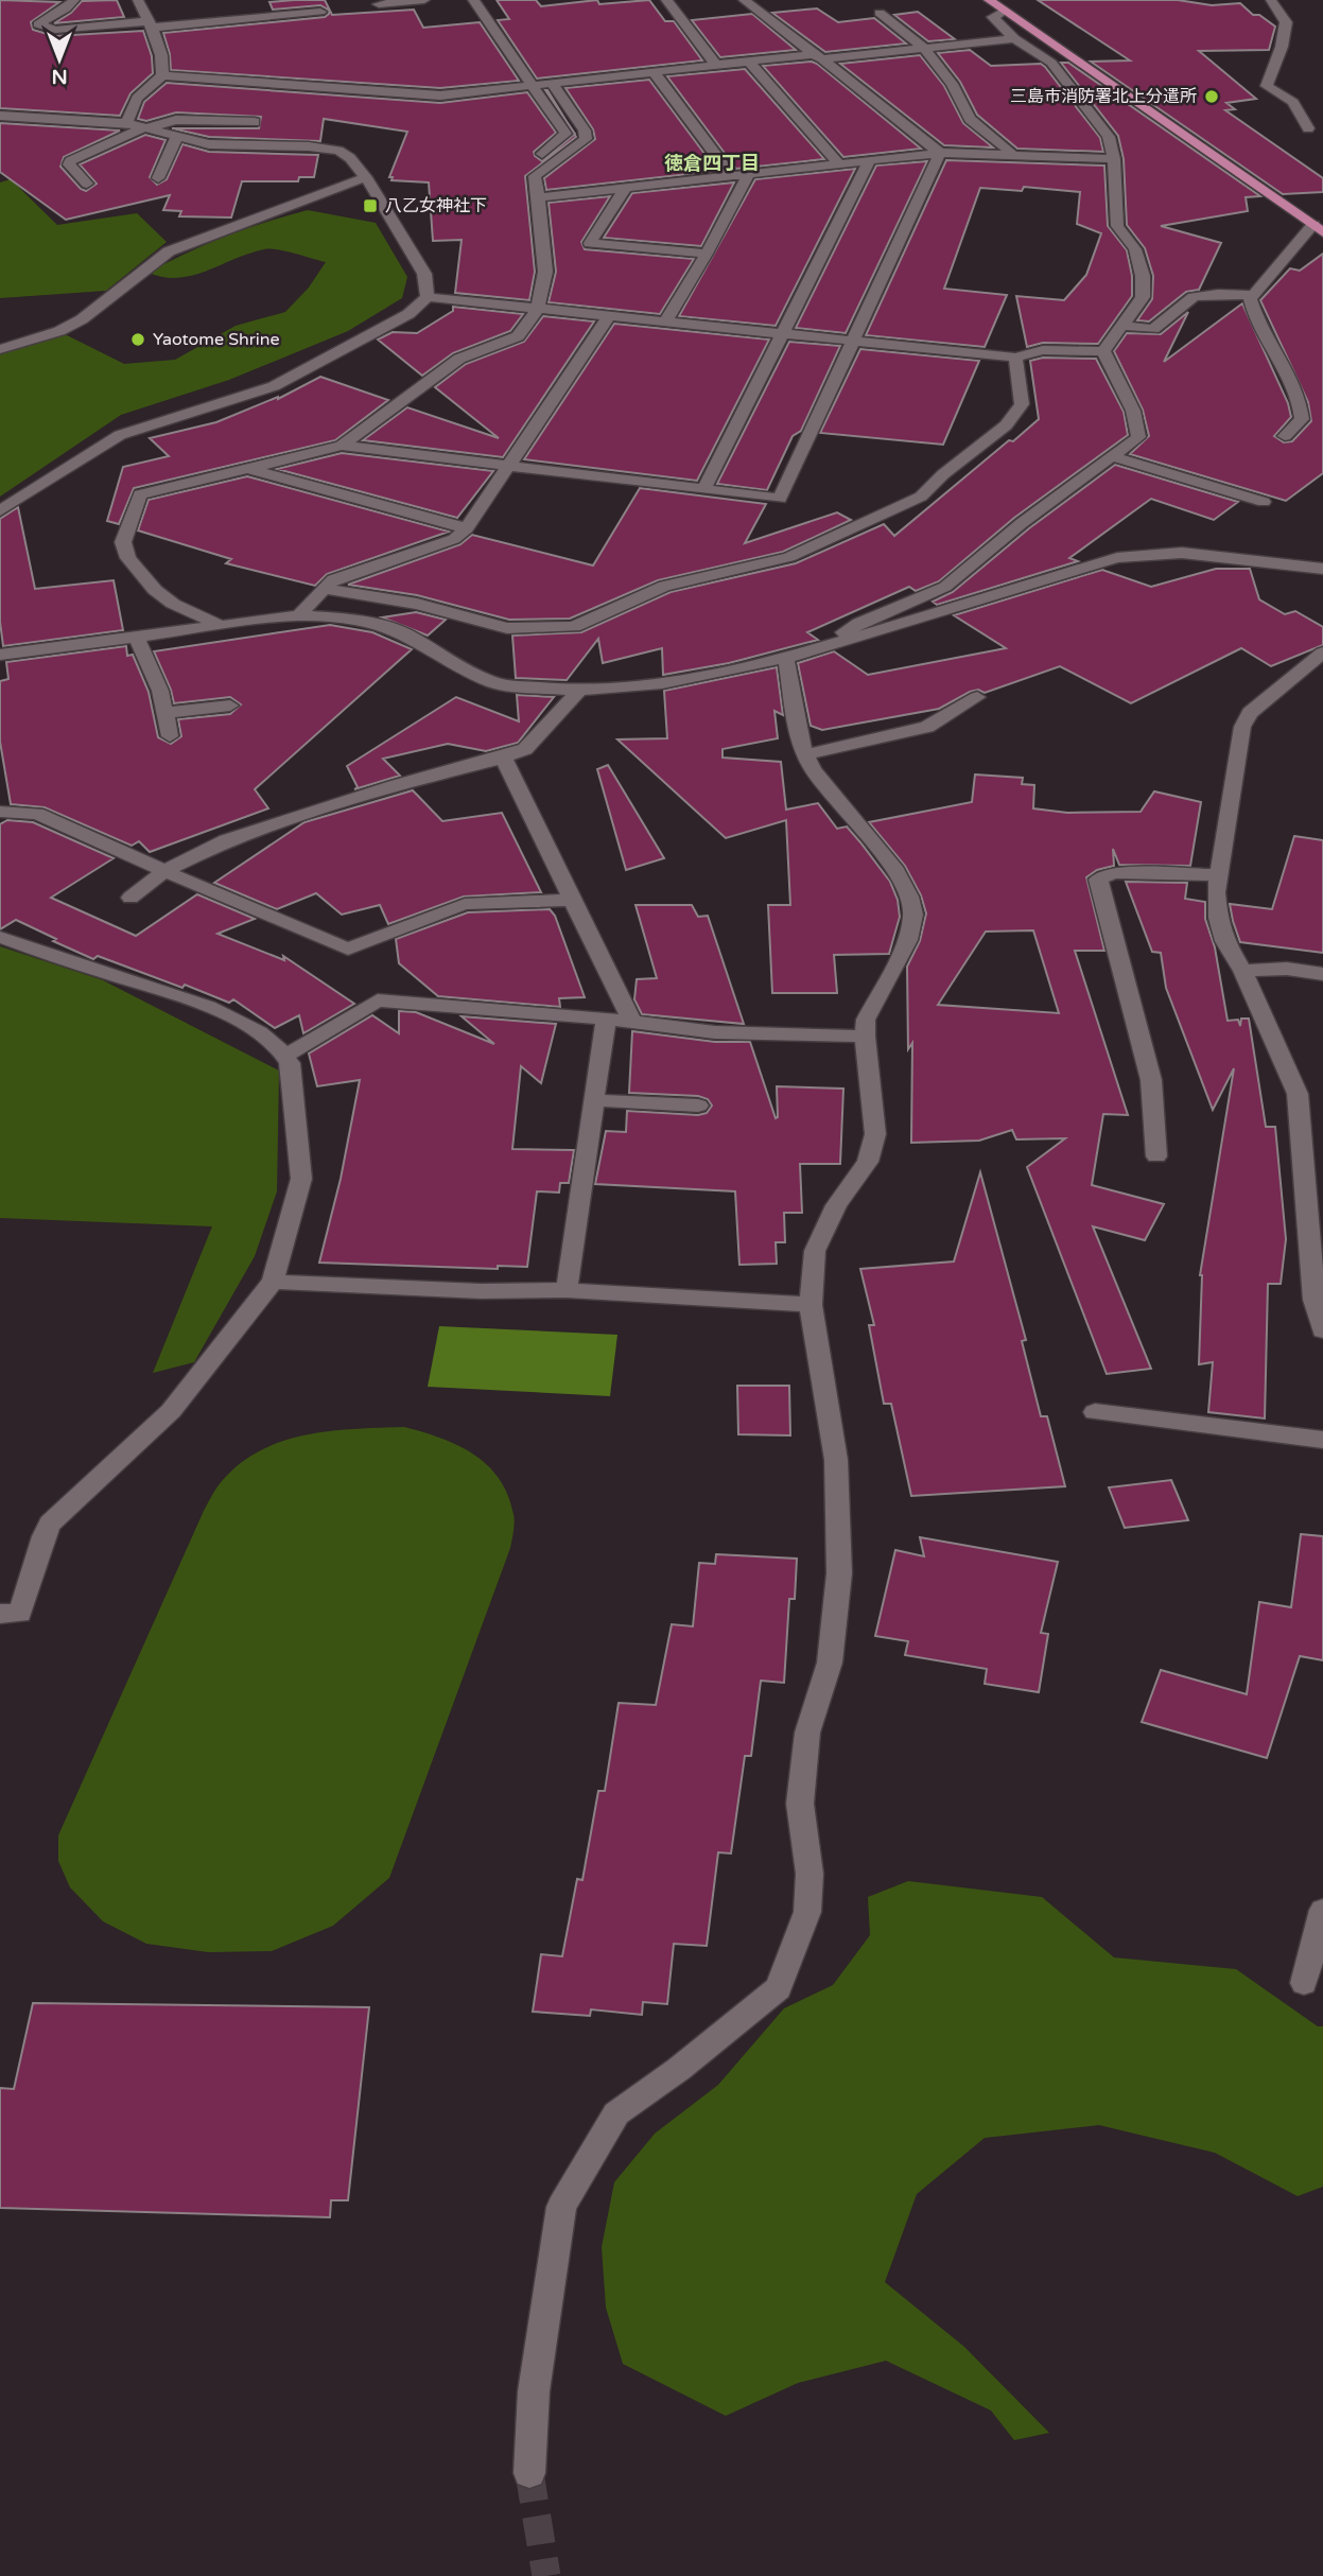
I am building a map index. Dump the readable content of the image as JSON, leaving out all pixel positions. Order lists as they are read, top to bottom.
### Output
{
  "districts": ["徳倉四丁目"],
  "places": {
    "other": ["三島市消防署北上分遣所", "Yaotome Shrine"],
    "transit": ["八乙女神社下"]
  },
  "north": "bottom"
}
